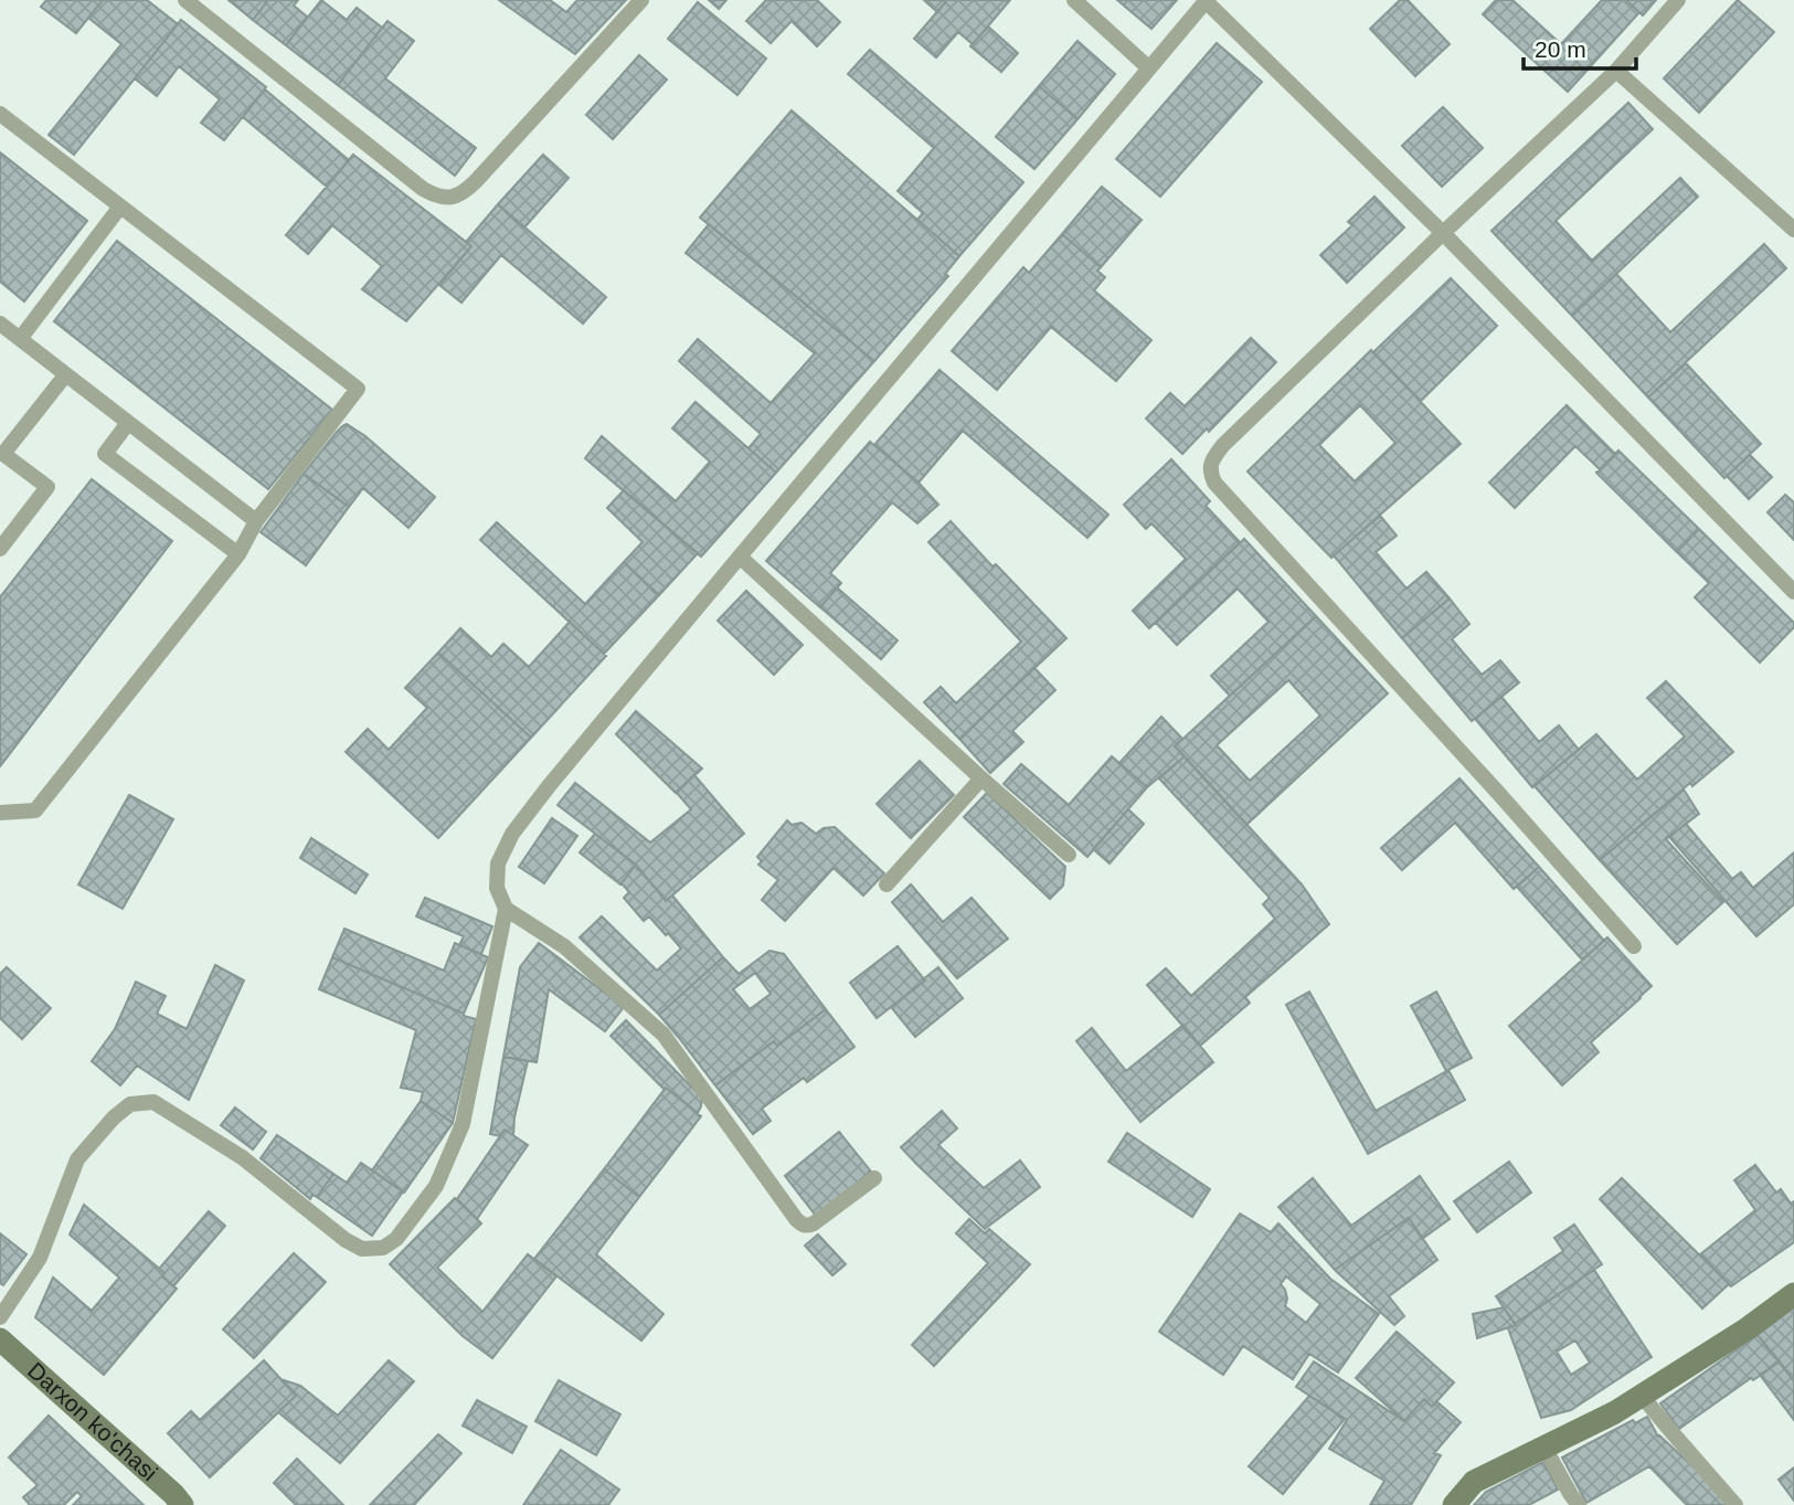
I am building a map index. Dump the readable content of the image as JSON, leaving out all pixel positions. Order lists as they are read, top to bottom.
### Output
{
  "streets": {
    "street": ["Darxon ko'chasi"]
  },
  "scale_bar": "20 m"
}
